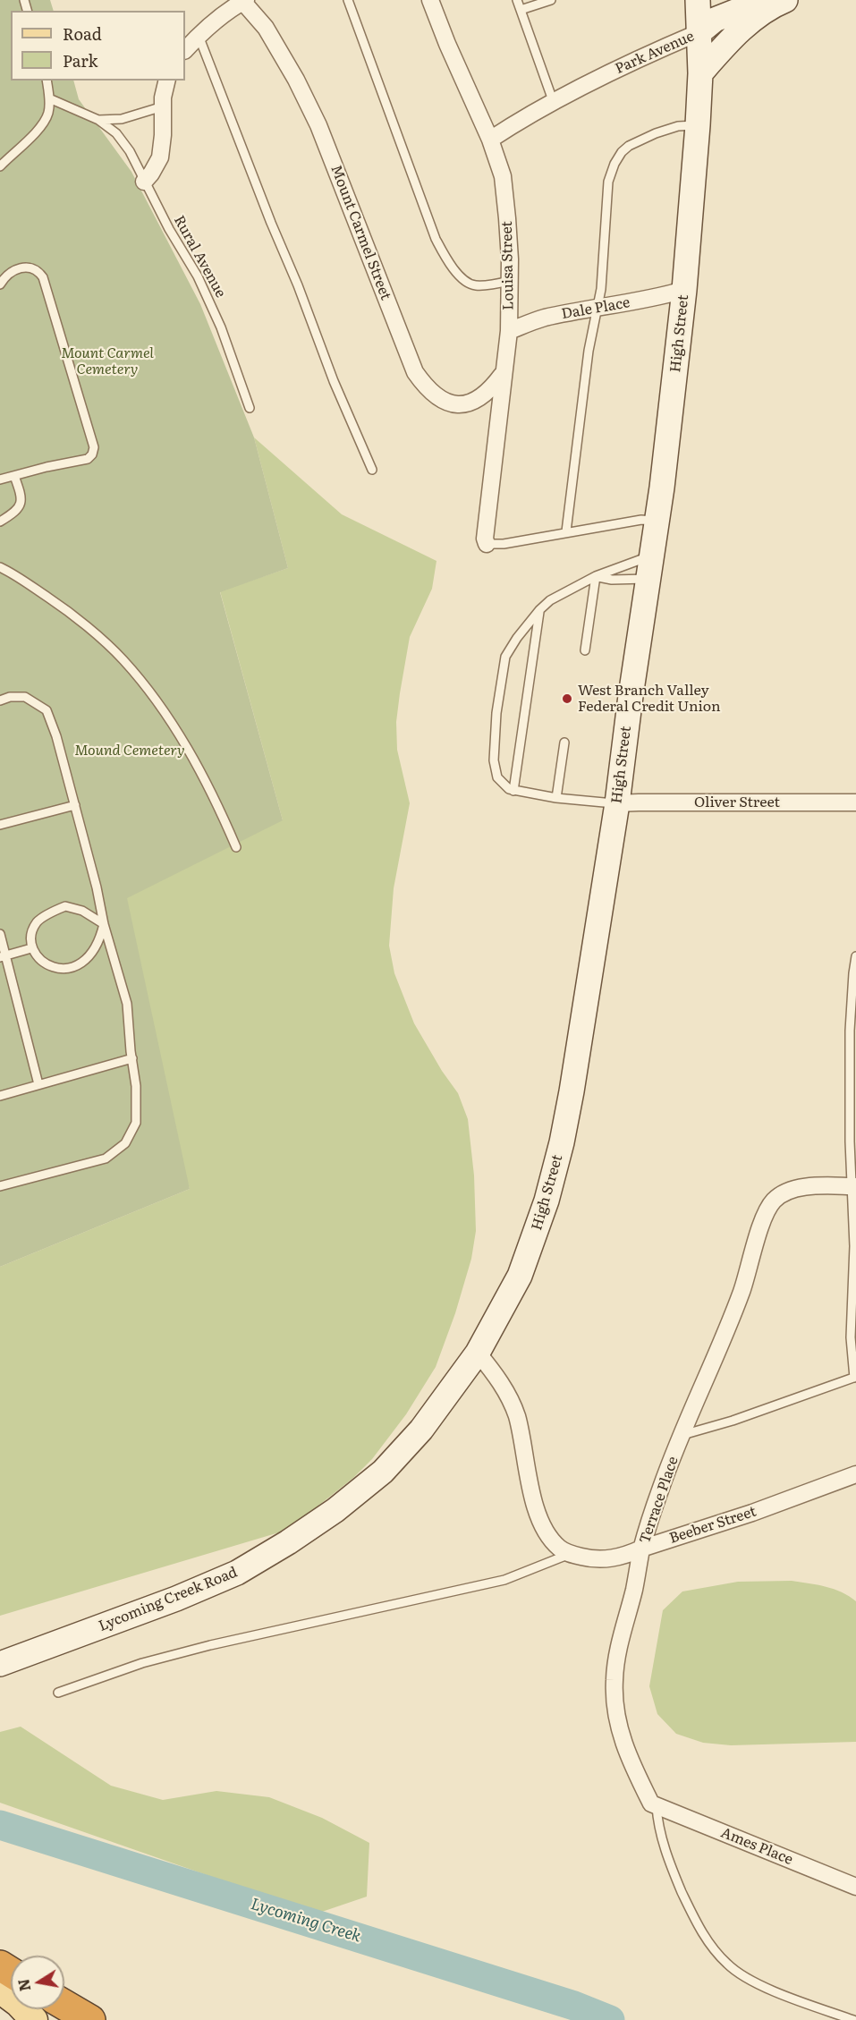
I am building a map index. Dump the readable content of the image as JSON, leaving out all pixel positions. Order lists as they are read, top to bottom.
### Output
{
  "streets": {
    "main road": ["Park Avenue", "High Street", "Lycoming Creek Road"],
    "street": [
      "Mount Carmel Street",
      "Louisa Street",
      "Dale Place",
      "Oliver Street",
      "Terrace Place",
      "Beeber Street",
      "Ames Place"
    ],
    "lane": ["Rural Avenue"]
  },
  "crossings": [
    ["Park Avenue", "Louisa Street"],
    ["Park Avenue", "High Street"],
    ["Mount Carmel Street", "Louisa Street"],
    ["Louisa Street", "Dale Place"],
    ["Dale Place", "High Street"],
    ["High Street", "Oliver Street"],
    ["High Street", "Beeber Street"],
    ["High Street", "Lycoming Creek Road"],
    ["Terrace Place", "Beeber Street"],
    ["Terrace Place", "Ames Place"]
  ],
  "water": ["Lycoming Creek"],
  "parks": ["Mount Carmel Cemetery", "Mound Cemetery"],
  "places": ["West Branch Valley Federal Credit Union"],
  "legend": ["Road", "Park"],
  "north": "left"
}
